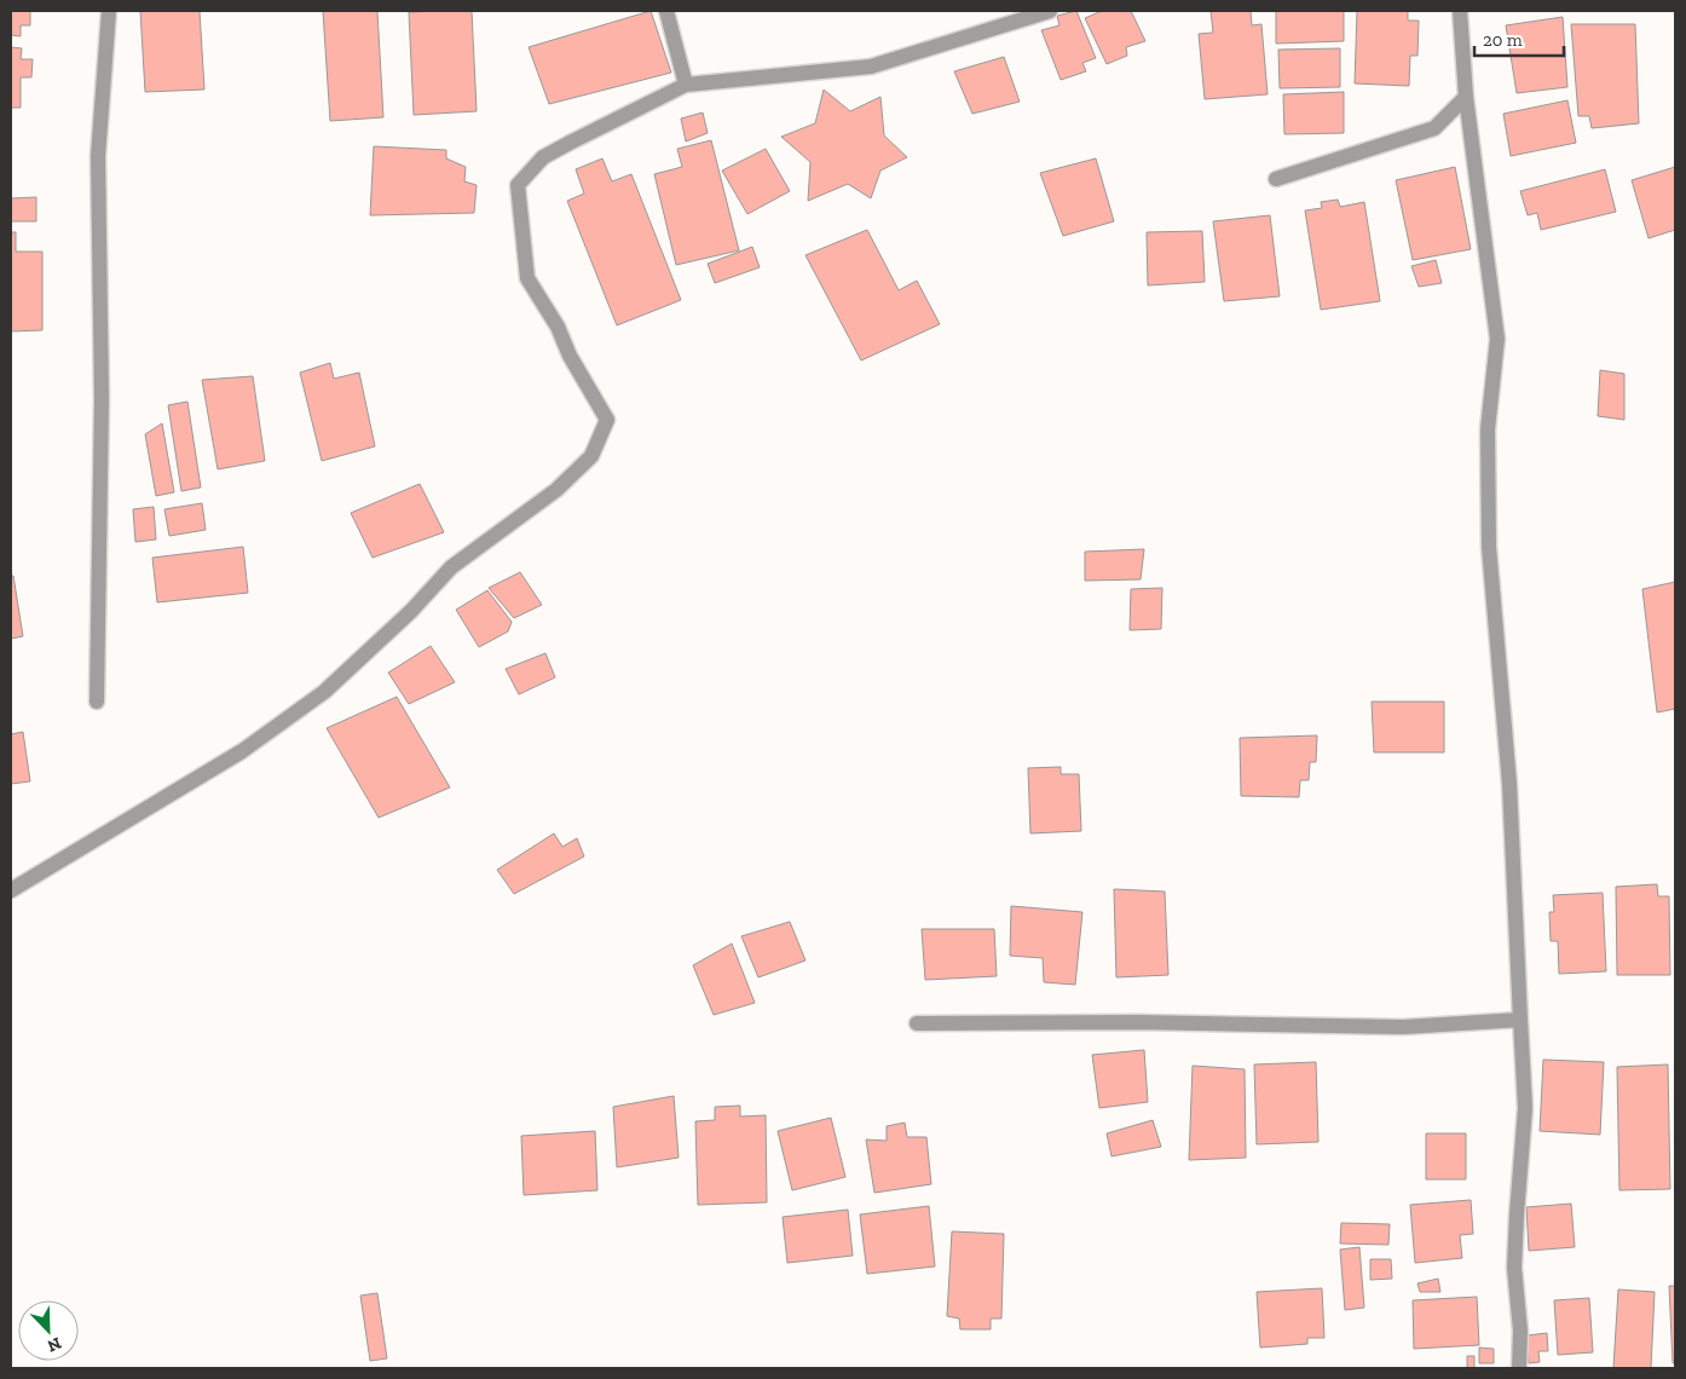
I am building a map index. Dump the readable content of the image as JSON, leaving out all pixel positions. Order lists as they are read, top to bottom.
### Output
{
  "scale_bar": "20 m",
  "north": "bottom right"
}
